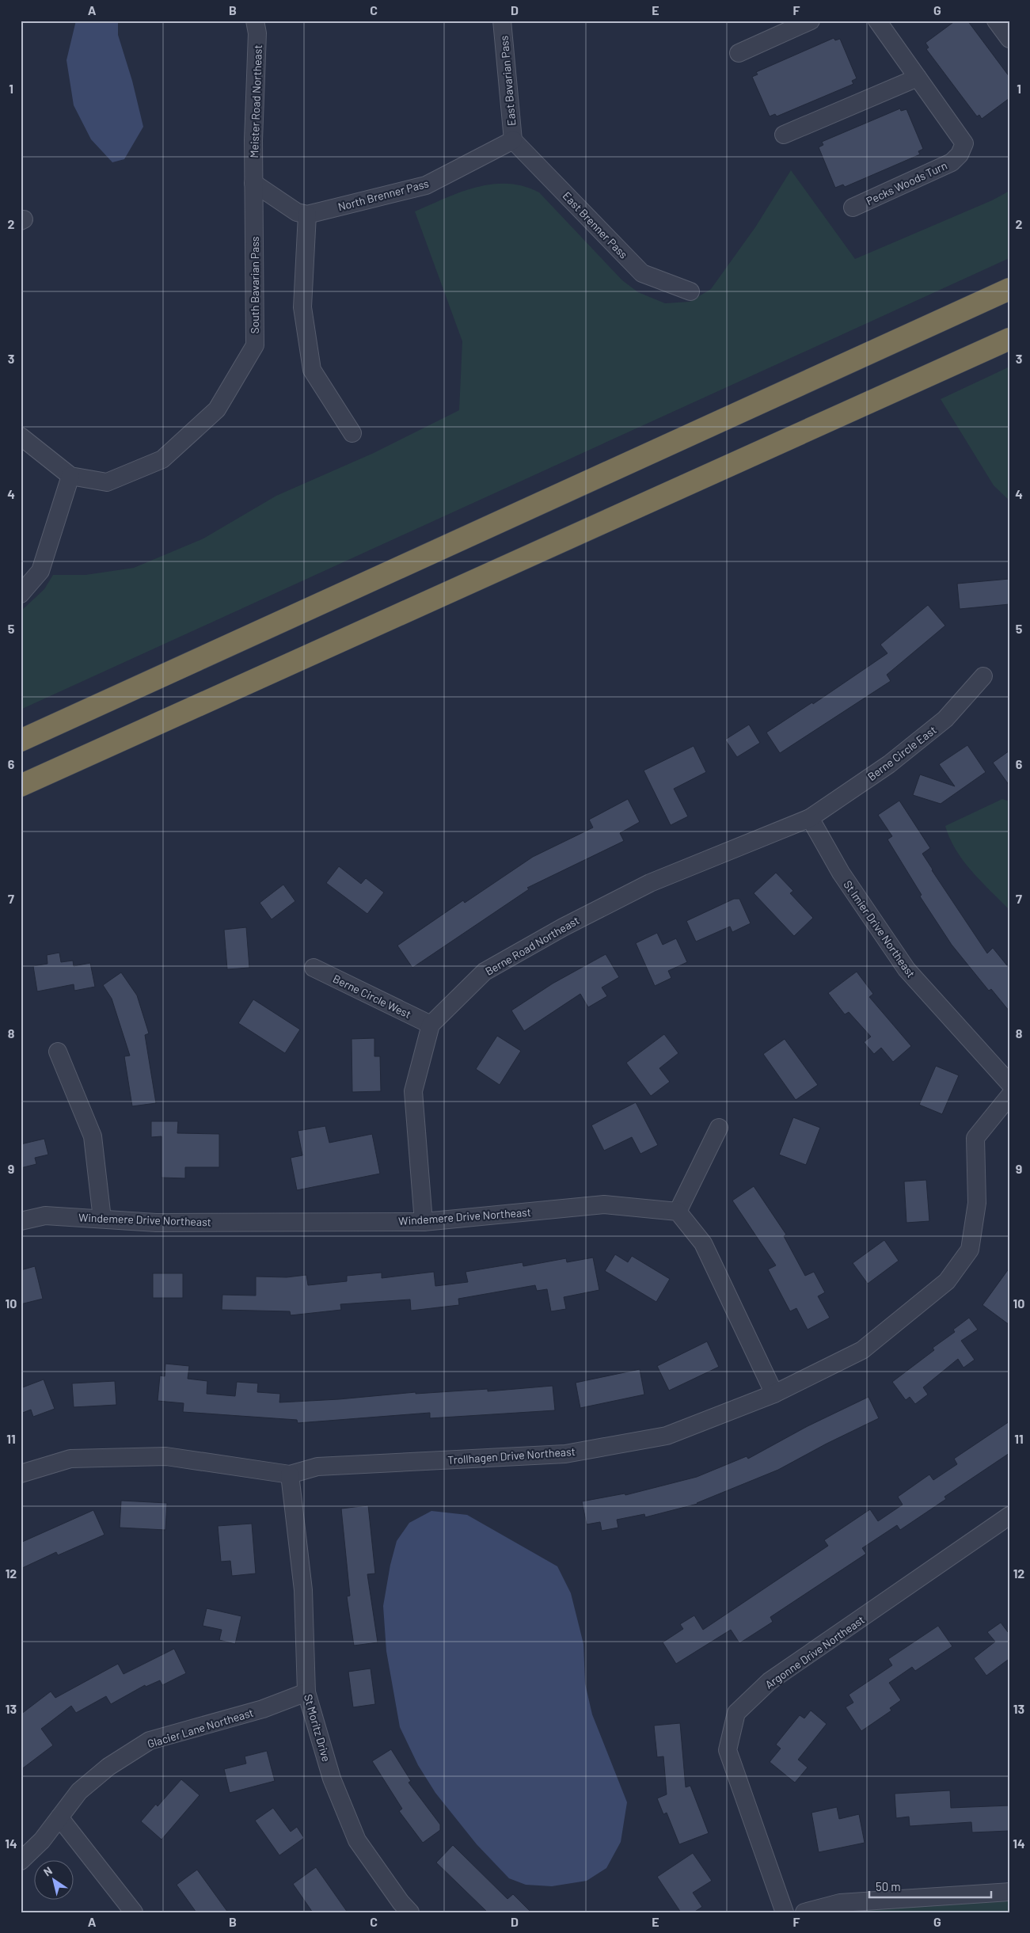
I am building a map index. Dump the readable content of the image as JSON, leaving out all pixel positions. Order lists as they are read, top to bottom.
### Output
{
  "streets": {
    "street": [
      "East Bavarian Pass",
      "Meister Road Northeast",
      "Pecks Woods Turn",
      "North Brenner Pass",
      "East Brenner Pass",
      "South Bavarian Pass",
      "Berne Circle East",
      "St Imier Drive Northeast",
      "Berne Road Northeast",
      "Berne Circle West",
      "Windemere Drive Northeast",
      "Trollhagen Drive Northeast",
      "Argonne Drive Northeast",
      "Glacier Lane Northeast",
      "St Moritz Drive"
    ]
  },
  "crossings": [
    ["East Bavarian Pass", "North Brenner Pass"],
    ["East Bavarian Pass", "East Brenner Pass"],
    ["Meister Road Northeast", "South Bavarian Pass"],
    ["North Brenner Pass", "East Brenner Pass"],
    ["Berne Circle East", "St Imier Drive Northeast"],
    ["Berne Circle East", "Berne Road Northeast"],
    ["St Imier Drive Northeast", "Berne Road Northeast"],
    ["Berne Road Northeast", "Berne Circle West"],
    ["Trollhagen Drive Northeast", "St Moritz Drive"],
    ["Glacier Lane Northeast", "St Moritz Drive"]
  ],
  "scale_bar": "50 m",
  "north": "top left",
  "grid": {
    "columns": [
      "A",
      "B",
      "C",
      "D",
      "E",
      "F",
      "G"
    ],
    "rows": [
      "1",
      "2",
      "3",
      "4",
      "5",
      "6",
      "7",
      "8",
      "9",
      "10",
      "11",
      "12",
      "13",
      "14"
    ]
  }
}
